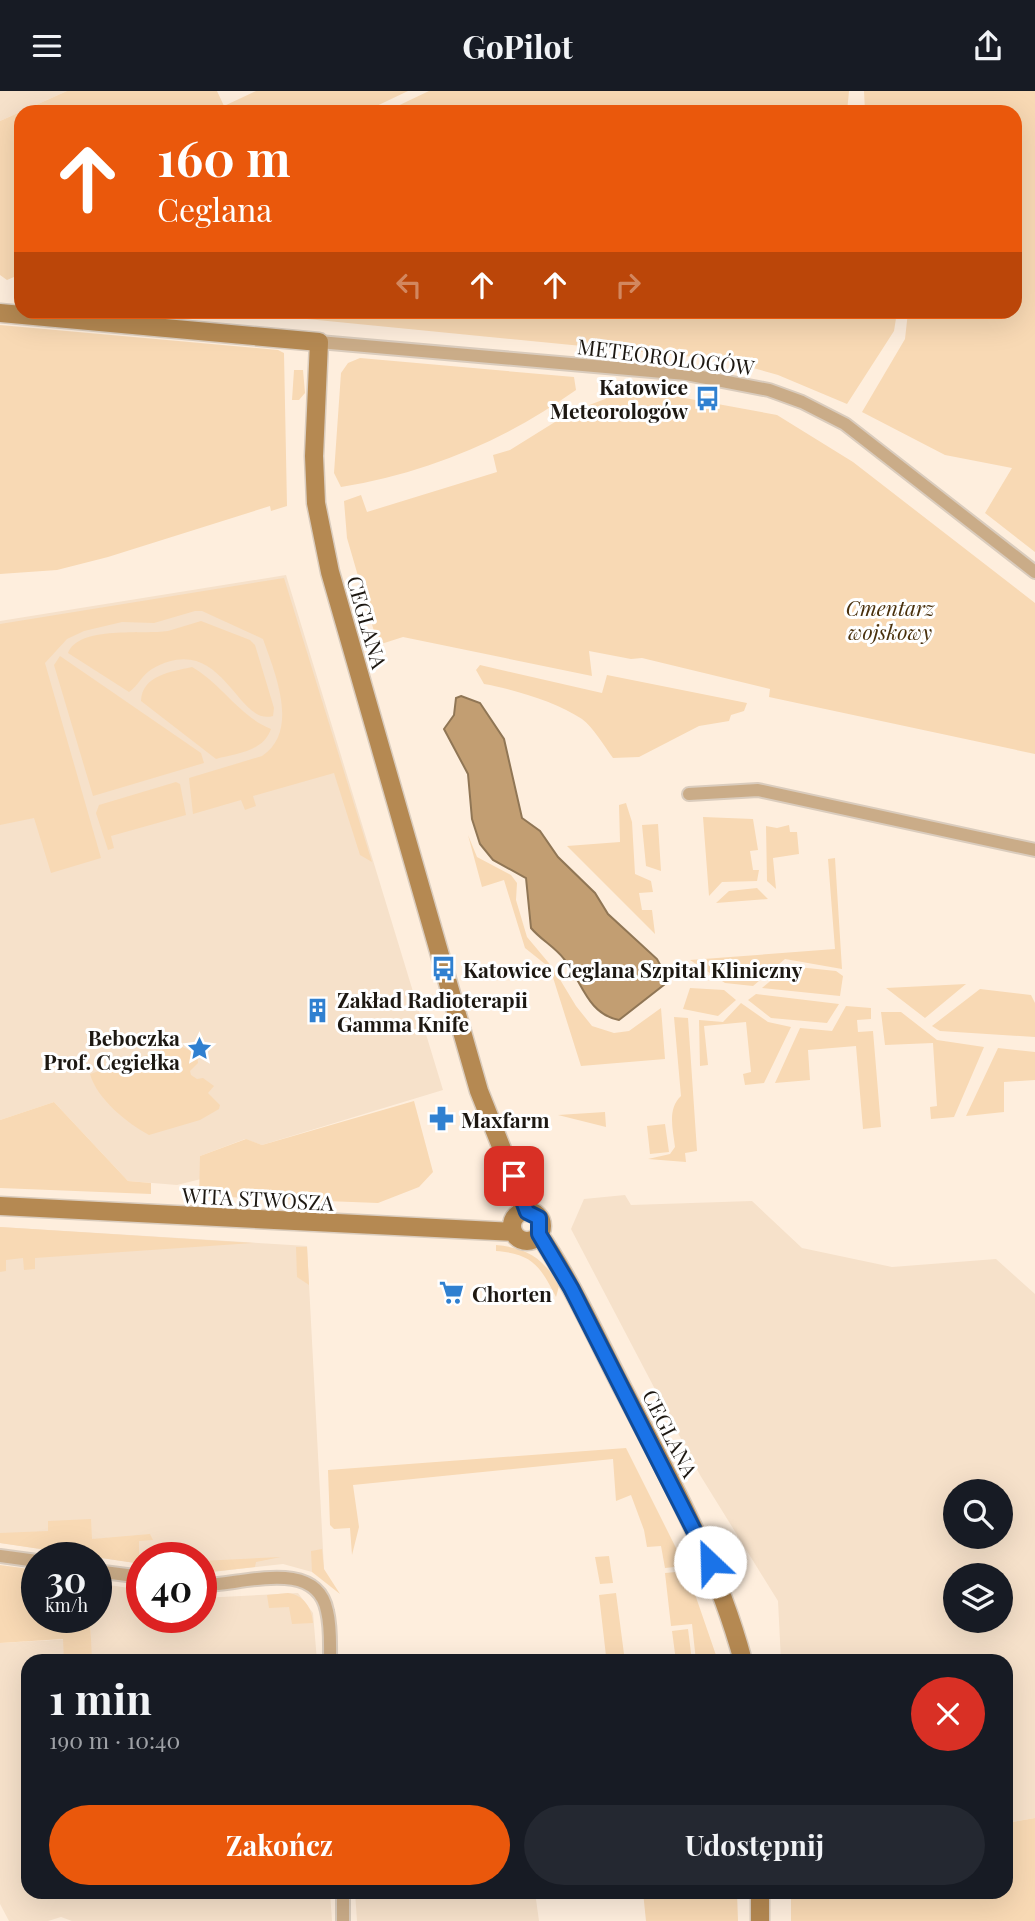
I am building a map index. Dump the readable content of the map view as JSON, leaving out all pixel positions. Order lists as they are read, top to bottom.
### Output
{
  "streets": {
    "street": ["METEOROLOGÓW", "CEGLANA", "WITA STWOSZA"]
  },
  "crossings": [
    ["METEOROLOGÓW", "CEGLANA"],
    ["CEGLANA", "WITA STWOSZA"]
  ],
  "parks": ["Cmentarz wojskowy"],
  "places": {
    "bus stop": ["Katowice Meteorologów", "Katowice Ceglana Szpital Kliniczny"],
    "building": ["Zakład Radioterapii Gamma Knife"],
    "place": ["Beboczka Prof. Cegiełka"],
    "pharmacy": ["Maxfarm"],
    "supermarket": ["Chorten"]
  },
  "page": {
    "header": "GoPilot",
    "turn": ["160 m", "Ceglana"],
    "speed": "30 km/h",
    "limit": "40",
    "heading": ["1 min", "190 m · 10:40"],
    "buttons": ["Zakończ", "Udostępnij"]
  }
}
